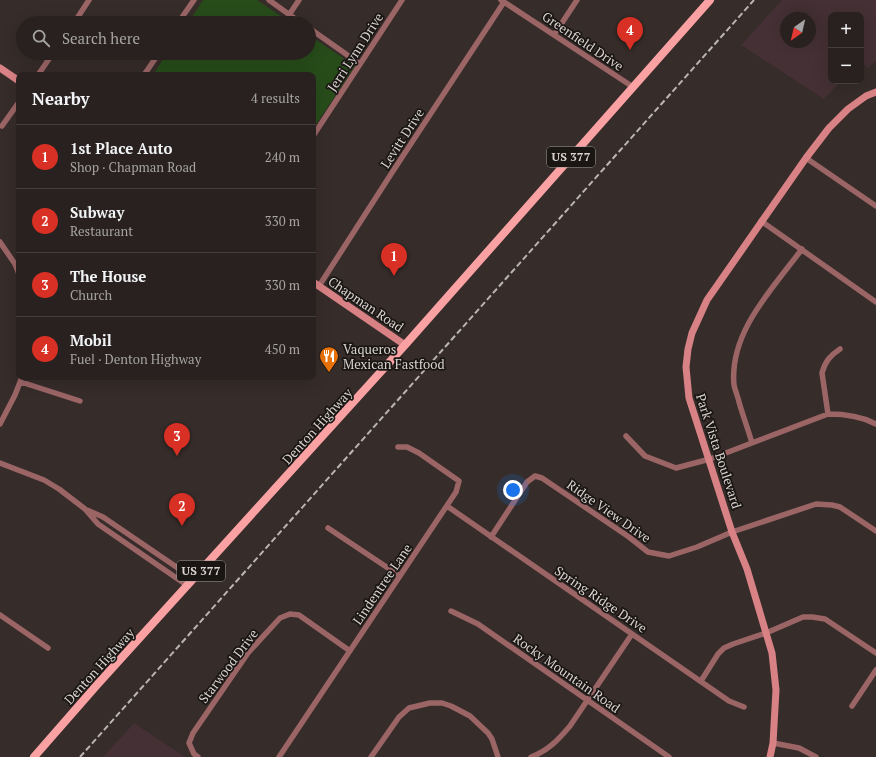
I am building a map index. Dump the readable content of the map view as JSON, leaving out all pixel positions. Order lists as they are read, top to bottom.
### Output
{
  "streets": {
    "main road": ["US 377", "Denton Highway"],
    "street": [
      "Greenfield Drive",
      "Jerri Lynn Drive",
      "Levitt Drive",
      "Chapman Road",
      "Park Vista Boulevard",
      "Ridge View Drive",
      "Lindentree Lane",
      "Spring Ridge Drive",
      "Starwood Drive",
      "Rocky Mountain Road"
    ]
  },
  "crossings": [
    ["Greenfield Drive", "Levitt Drive"],
    ["Greenfield Drive", "Denton Highway"],
    ["Levitt Drive", "Chapman Road"],
    ["Chapman Road", "Denton Highway"],
    ["Park Vista Boulevard", "Ridge View Drive"],
    ["Ridge View Drive", "Spring Ridge Drive"],
    ["Lindentree Lane", "Spring Ridge Drive"],
    ["Lindentree Lane", "Starwood Drive"]
  ],
  "places": {
    "restaurant": ["Vaqueros Mexican Fastfood"]
  },
  "north": "bottom left",
  "page": {
    "map_buttons": ["+", "−"],
    "search": "Search here",
    "pins": [
      "4",
      "1",
      "3",
      "2"
    ],
    "heading": ["Nearby", "4 results"],
    "list": [
      {
        "mark": "1",
        "name": "1st Place Auto",
        "note": "Shop · Chapman Road",
        "value": "240 m"
      },
      {
        "mark": "2",
        "name": "Subway",
        "note": "Restaurant",
        "value": "330 m"
      },
      {
        "mark": "3",
        "name": "The House",
        "note": "Church",
        "value": "330 m"
      },
      {
        "mark": "4",
        "name": "Mobil",
        "note": "Fuel · Denton Highway",
        "value": "450 m"
      }
    ]
  }
}
